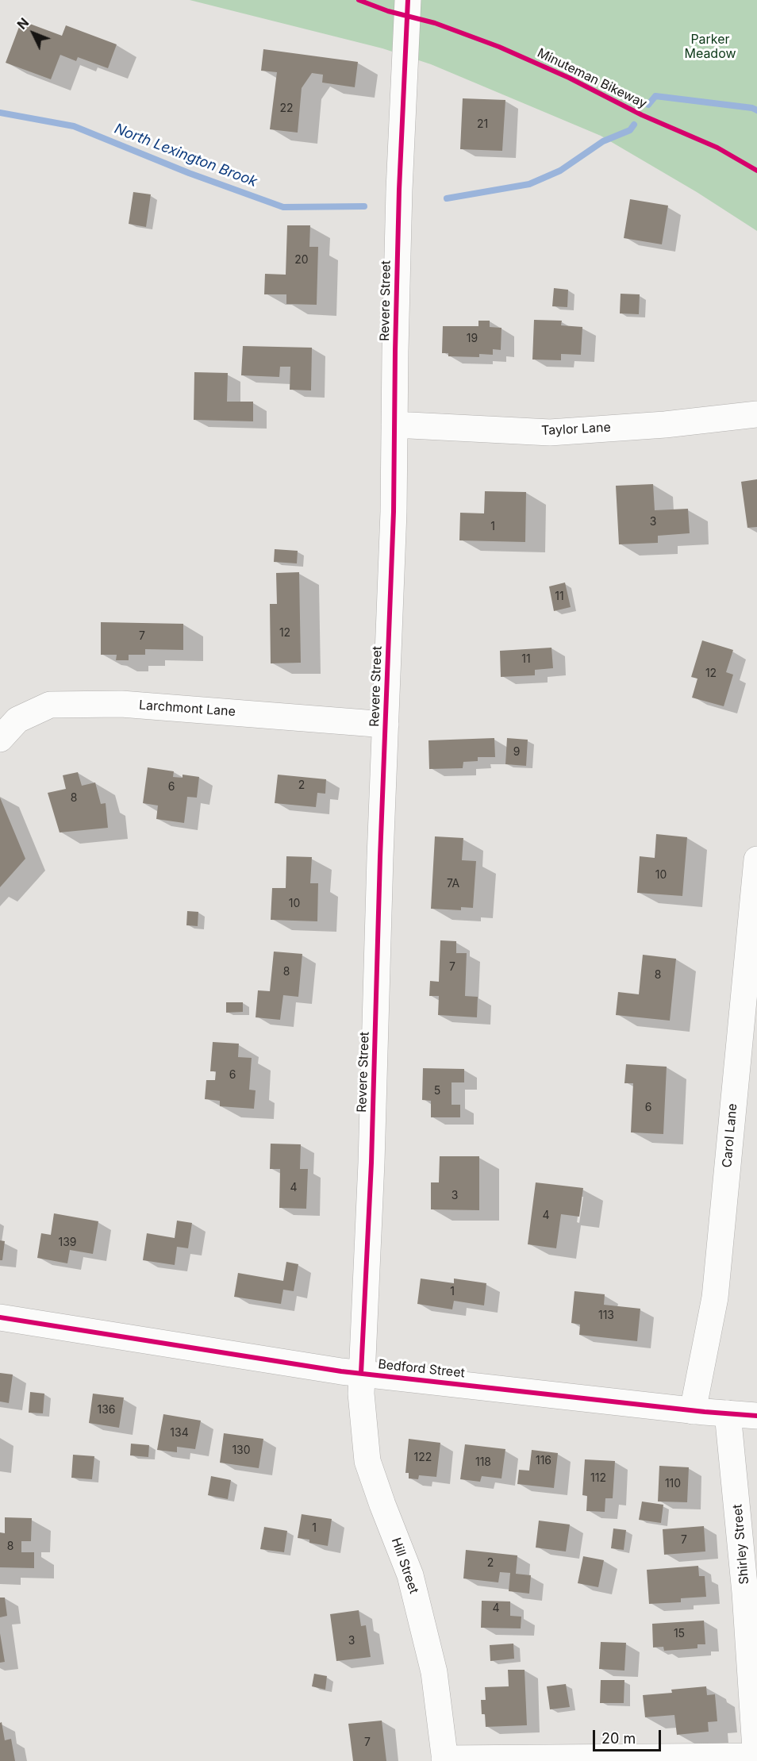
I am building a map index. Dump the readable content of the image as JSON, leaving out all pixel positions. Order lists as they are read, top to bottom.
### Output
{
  "streets": {
    "street": [
      "Revere Street",
      "Taylor Lane",
      "Larchmont Lane",
      "Carol Lane",
      "Bedford Street",
      "Shirley Street",
      "Hill Street"
    ],
    "cycle path": ["Minuteman Bikeway"]
  },
  "crossings": [
    ["Revere Street", "Taylor Lane"],
    ["Revere Street", "Larchmont Lane"],
    ["Revere Street", "Bedford Street"],
    ["Revere Street", "Hill Street"],
    ["Carol Lane", "Bedford Street"],
    ["Bedford Street", "Shirley Street"],
    ["Bedford Street", "Hill Street"]
  ],
  "water": ["North Lexington Brook"],
  "parks": ["Parker Meadow"],
  "house_numbers": [
    "22",
    "21",
    "20",
    "19",
    "3",
    "1",
    "11",
    "12",
    "7",
    "11",
    "12",
    "9",
    "2",
    "6",
    "8",
    "10",
    "7A",
    "10",
    "7",
    "8",
    "8",
    "6",
    "5",
    "6",
    "4",
    "3",
    "4",
    "139",
    "1",
    "113",
    "136",
    "134",
    "130",
    "122",
    "116",
    "118",
    "112",
    "110",
    "1",
    "7",
    "8",
    "2",
    "4",
    "15",
    "3",
    "7"
  ],
  "scale_bar": "20 m",
  "north": "top left"
}
